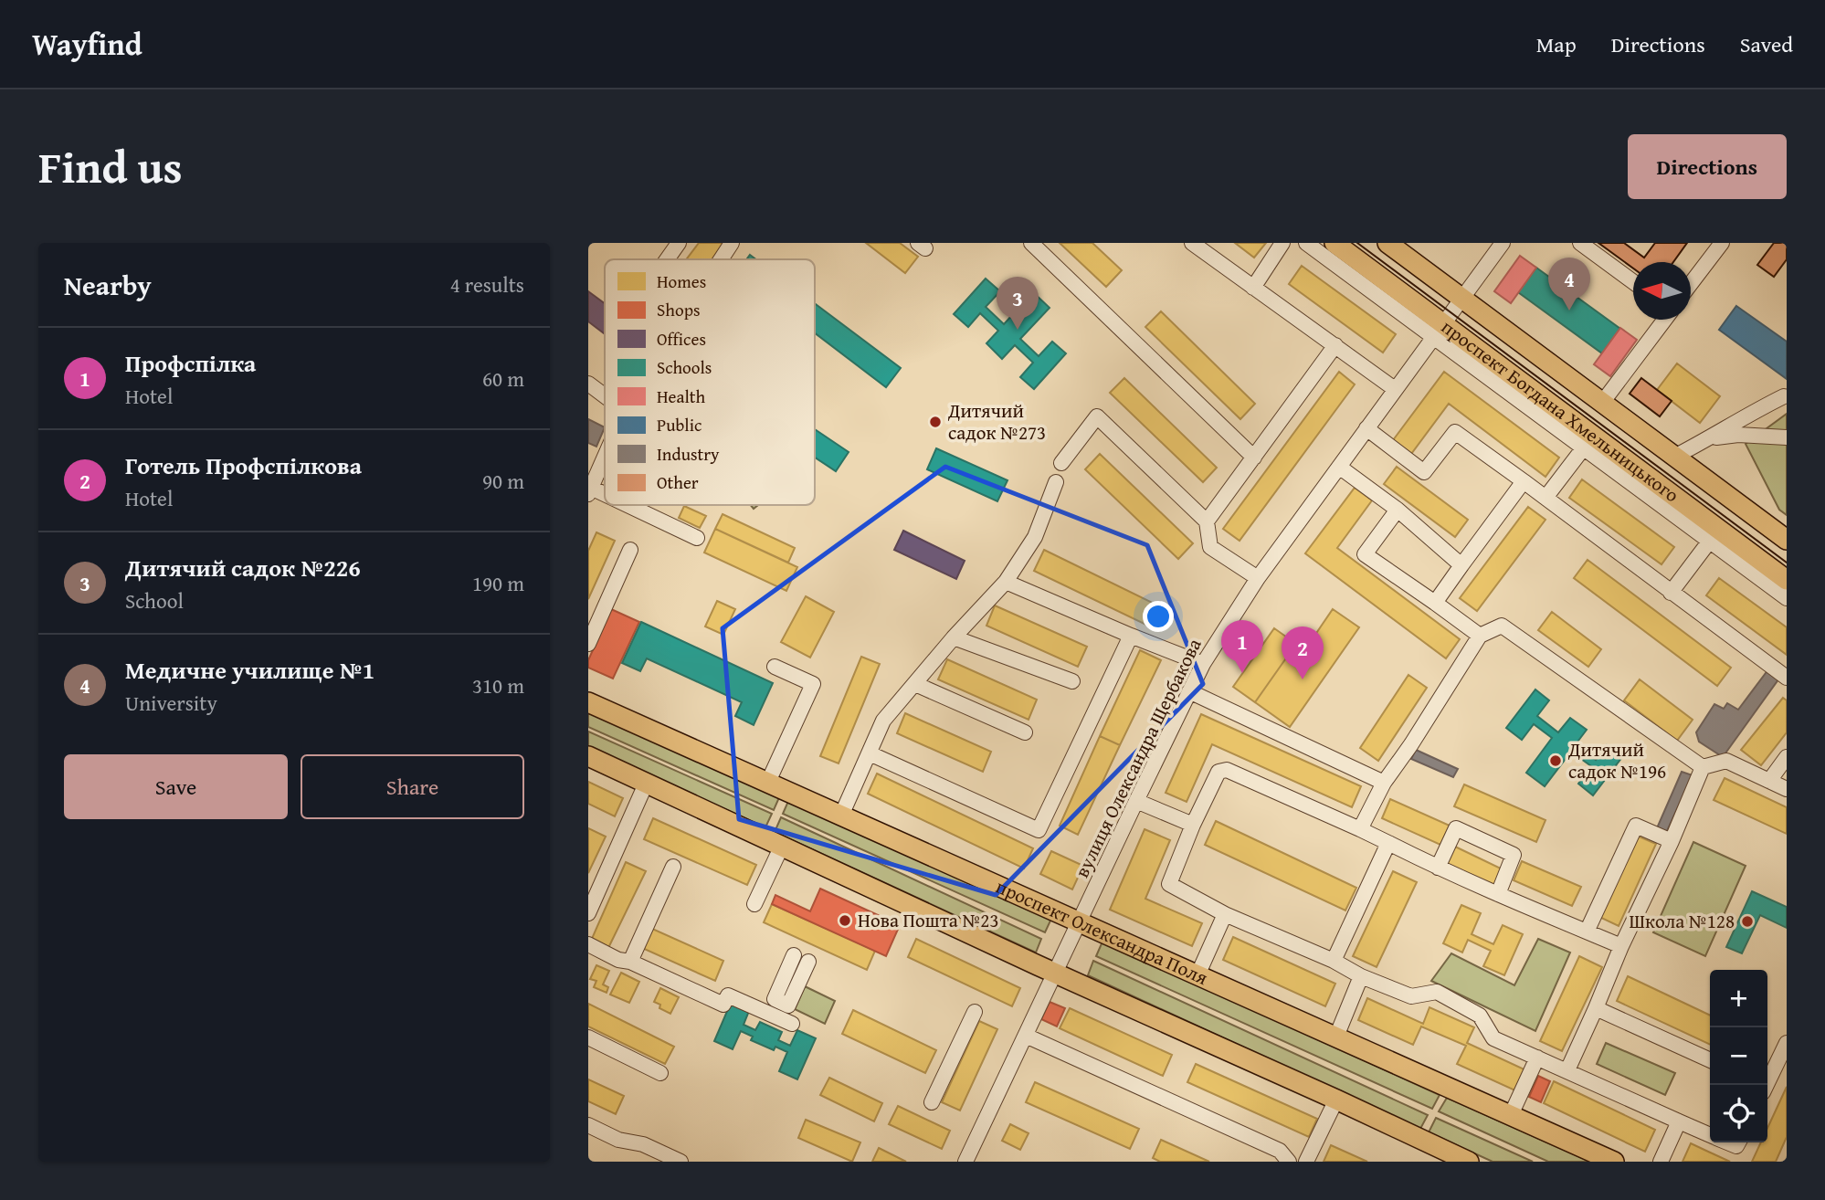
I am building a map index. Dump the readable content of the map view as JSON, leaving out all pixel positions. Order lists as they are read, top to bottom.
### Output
{
  "streets": {
    "main road": ["проспект Богдана Хмельницького", "проспект Олександра Поля"],
    "street": ["вулиця Олександра Щербакова"]
  },
  "crossings": [
    ["проспект Богдана Хмельницького", "вулиця Олександра Щербакова"],
    ["вулиця Олександра Щербакова", "проспект Олександра Поля"]
  ],
  "places": [
    "Дитячий садок №273",
    "Дитячий садок №196",
    "Нова Пошта №23",
    "Школа №128"
  ],
  "legend": [
    "Homes",
    "Shops",
    "Offices",
    "Schools",
    "Health",
    "Public",
    "Industry",
    "Other"
  ],
  "north": "left",
  "page": {
    "header": "Wayfind",
    "nav": ["Map", "Directions", "Saved"],
    "title": "Find us",
    "buttons": [
      "Directions",
      ["Save", "Share"]
    ],
    "heading": ["Nearby", "4 results"],
    "pins": [
      "4",
      "3",
      "1",
      "2"
    ],
    "list": [
      {
        "mark": "1",
        "name": "Профспілка",
        "note": "Hotel",
        "value": "60 m"
      },
      {
        "mark": "2",
        "name": "Готель Профспілкова",
        "note": "Hotel",
        "value": "90 m"
      },
      {
        "mark": "3",
        "name": "Дитячий садок №226",
        "note": "School",
        "value": "190 m"
      },
      {
        "mark": "4",
        "name": "Медичне училище №1",
        "note": "University",
        "value": "310 m"
      }
    ],
    "map_buttons": ["+", "−"]
  }
}
